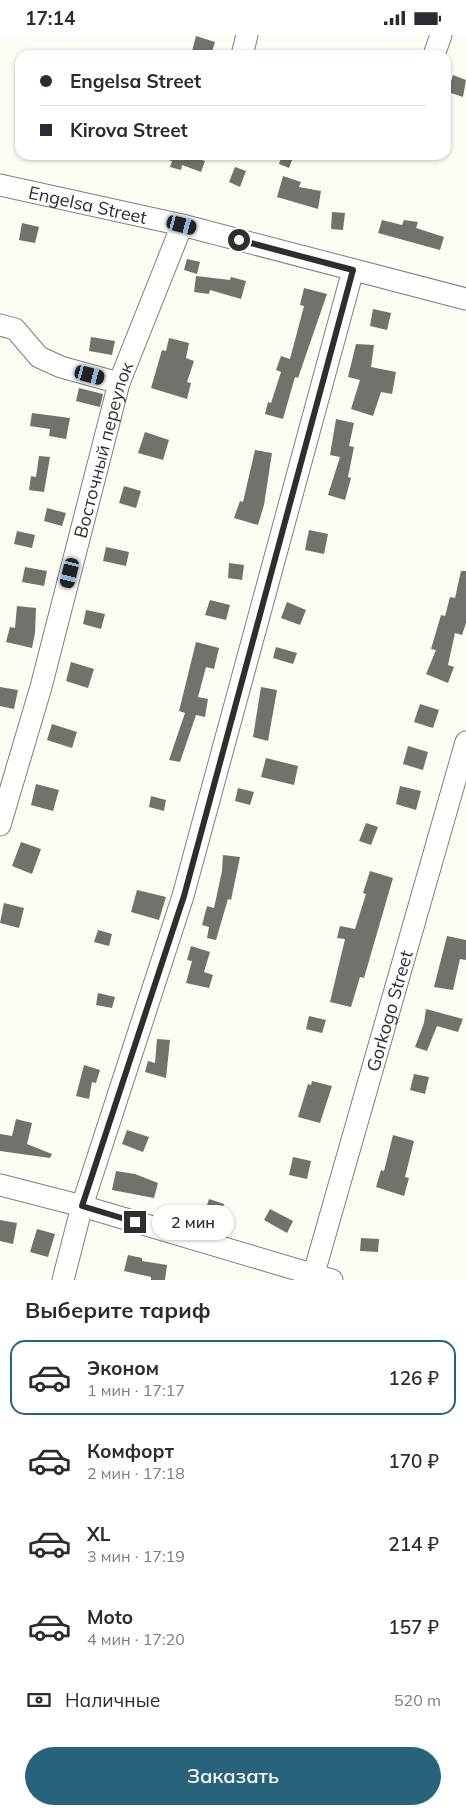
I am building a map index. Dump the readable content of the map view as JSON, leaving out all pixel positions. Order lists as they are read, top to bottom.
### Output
{
  "streets": {
    "street": ["Engelsa Street", "Восточный переулок", "Gorkogo Street"]
  },
  "crossings": [
    ["Engelsa Street", "Восточный переулок"]
  ],
  "page": {
    "status": "17:14",
    "banner": ["Engelsa Street", "Kirova Street"],
    "bubble": "2 мин",
    "heading": "Выберите тариф",
    "list": [
      {
        "name": "Эконом",
        "note": "1 мин · 17:17",
        "value": "126 ₽"
      },
      {
        "name": "Комфорт",
        "note": "2 мин · 17:18",
        "value": "170 ₽"
      },
      {
        "name": "XL",
        "note": "3 мин · 17:19",
        "value": "214 ₽"
      },
      {
        "name": "Moto",
        "note": "4 мин · 17:20",
        "value": "157 ₽"
      }
    ],
    "pay": ["Наличные", "520 m"],
    "buttons": "Заказать"
  }
}
